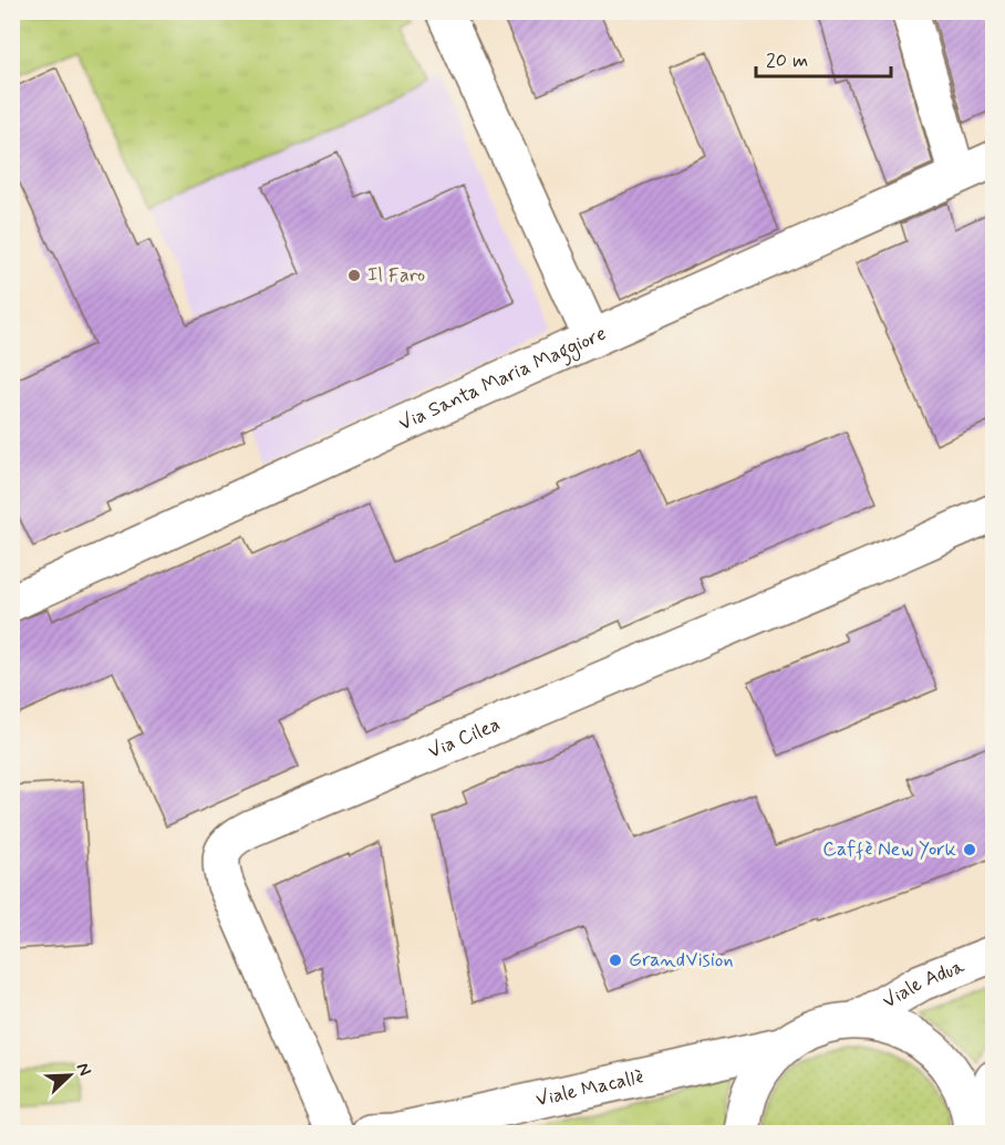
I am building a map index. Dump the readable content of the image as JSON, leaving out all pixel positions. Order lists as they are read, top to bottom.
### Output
{
  "streets": {
    "street": [
      "Via Santa Maria Maggiore",
      "Via Cilea",
      "Viale Adua",
      "Viale Macallè"
    ]
  },
  "places": ["Il Faro", "Caffè New York", "GrandVision"],
  "scale_bar": "20 m",
  "north": "top right"
}
